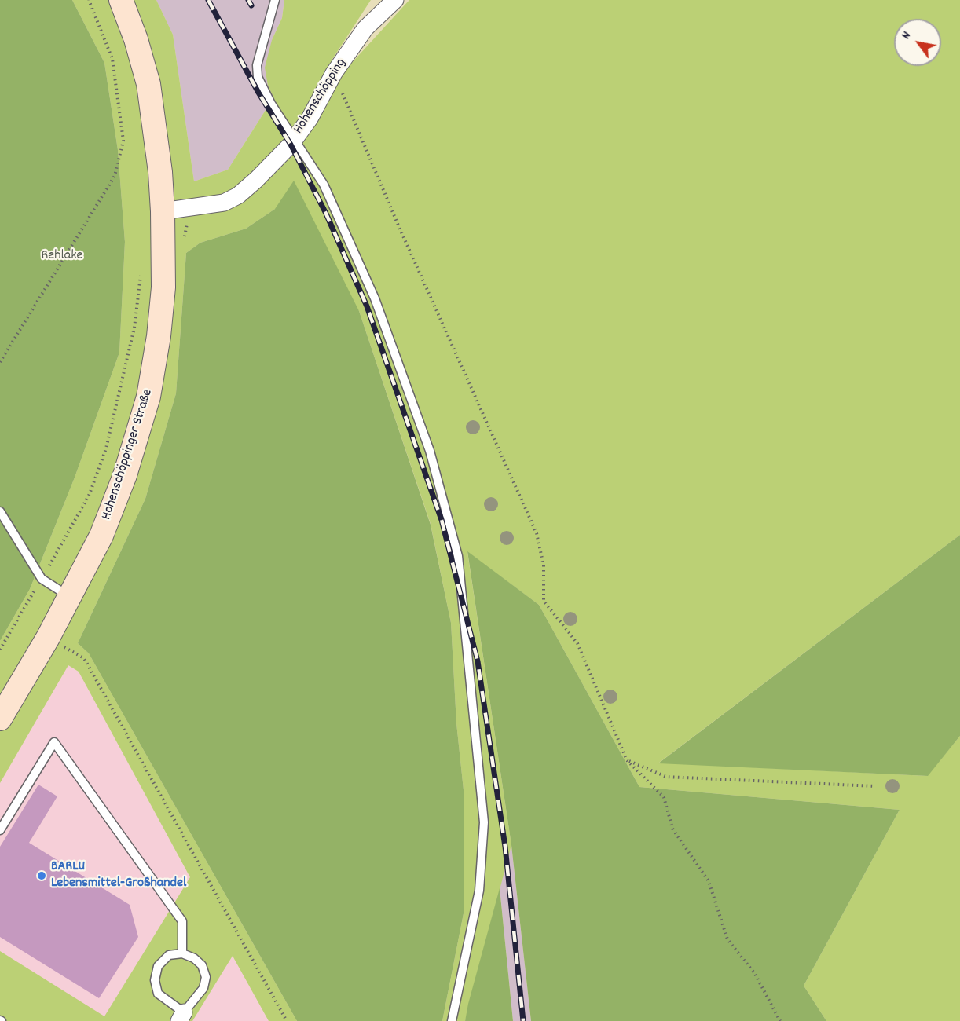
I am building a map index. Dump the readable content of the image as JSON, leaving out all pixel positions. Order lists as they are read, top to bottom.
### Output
{
  "streets": {
    "main road": ["Hohenschöppinger Straße"],
    "street": ["Hohenschöpping"]
  },
  "crossings": [
    ["Hohenschöpping", "Hohenschöppinger Straße"]
  ],
  "parks": ["Rehlake"],
  "places": ["BARLU Lebensmittel-Großhandel"],
  "north": "top left"
}
